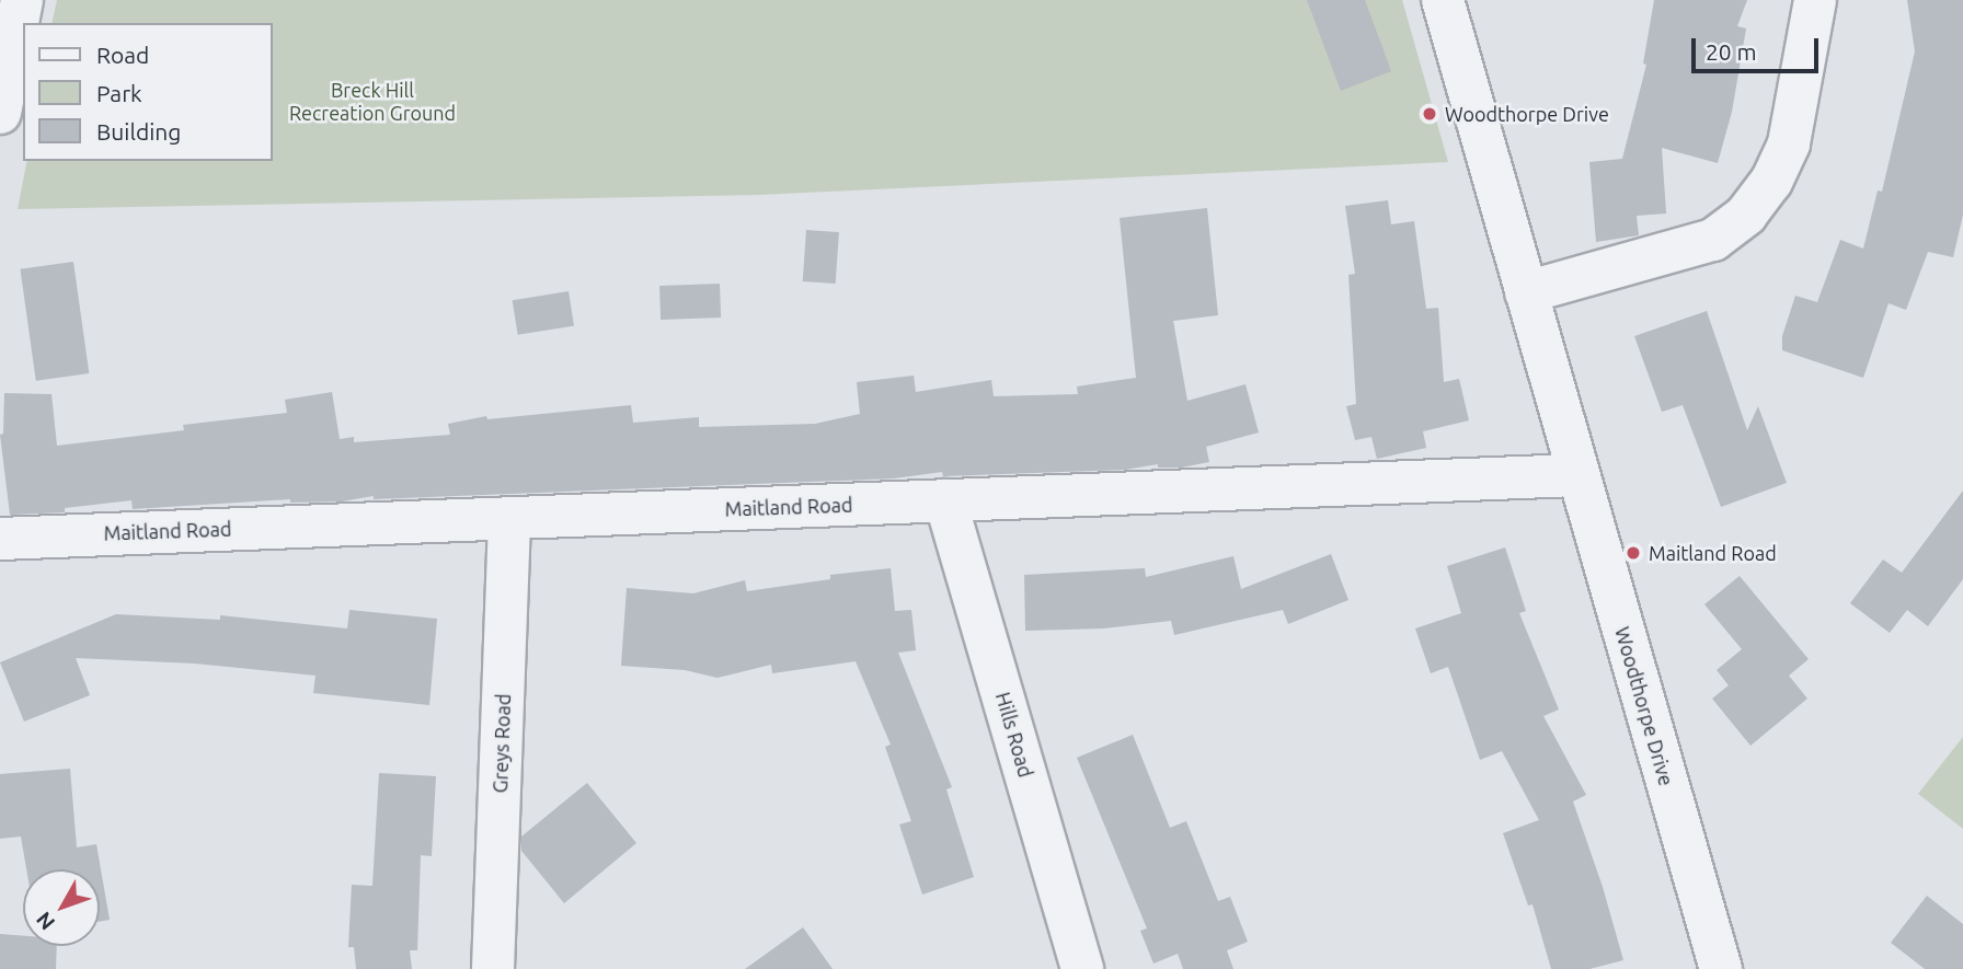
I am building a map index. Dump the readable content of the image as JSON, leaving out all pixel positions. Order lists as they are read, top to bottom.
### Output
{
  "streets": {
    "street": [
      "Maitland Road",
      "Woodthorpe Drive",
      "Hills Road",
      "Greys Road"
    ]
  },
  "crossings": [
    ["Maitland Road", "Woodthorpe Drive"],
    ["Maitland Road", "Hills Road"],
    ["Maitland Road", "Greys Road"]
  ],
  "parks": ["Breck Hill Recreation Ground"],
  "places": ["Woodthorpe Drive", "Maitland Road"],
  "legend": ["Road", "Park", "Building"],
  "scale_bar": "20 m",
  "north": "bottom left"
}
